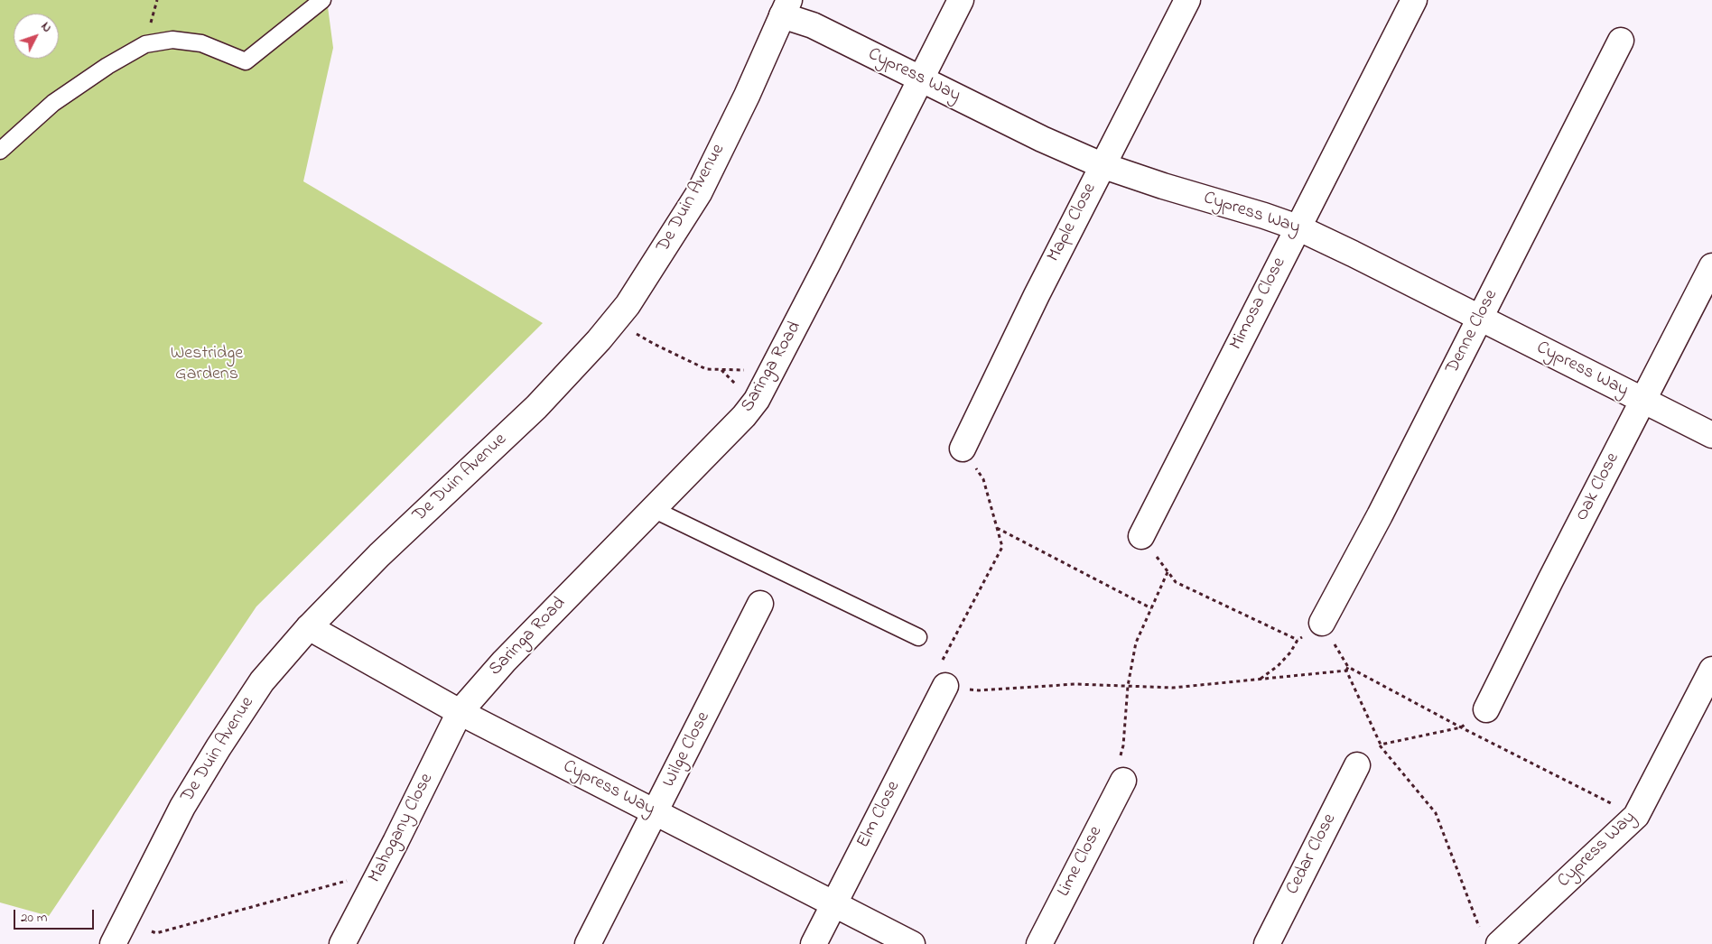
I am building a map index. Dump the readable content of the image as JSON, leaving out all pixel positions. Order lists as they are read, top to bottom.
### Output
{
  "streets": {
    "street": [
      "Cypress Way",
      "De Duin Avenue",
      "Maple Close",
      "Mimosa Close",
      "Denne Close",
      "Saringa Road",
      "Oak Close",
      "Wilge Close",
      "Elm Close",
      "Mahogany Close",
      "Cedar Close",
      "Lime Close"
    ]
  },
  "crossings": [
    ["Cypress Way", "De Duin Avenue"],
    ["Cypress Way", "Maple Close"],
    ["Cypress Way", "Mimosa Close"],
    ["Cypress Way", "Denne Close"],
    ["Cypress Way", "Saringa Road"],
    ["Cypress Way", "Oak Close"],
    ["Cypress Way", "Wilge Close"],
    ["Cypress Way", "Elm Close"],
    ["Cypress Way", "Mahogany Close"],
    ["Saringa Road", "Mahogany Close"]
  ],
  "parks": ["Westridge Gardens"],
  "scale_bar": "20 m",
  "north": "top right"
}
